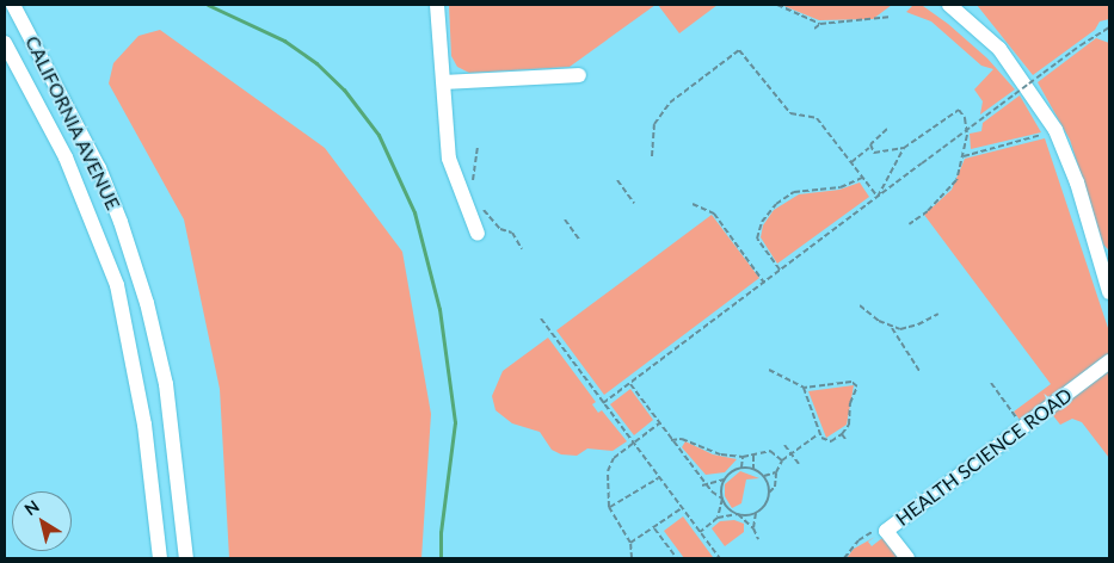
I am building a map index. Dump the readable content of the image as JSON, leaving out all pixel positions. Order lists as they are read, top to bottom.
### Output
{
  "streets": {
    "street": ["CALIFORNIA AVENUE", "HEALTH SCIENCE ROAD"]
  },
  "north": "top left"
}
